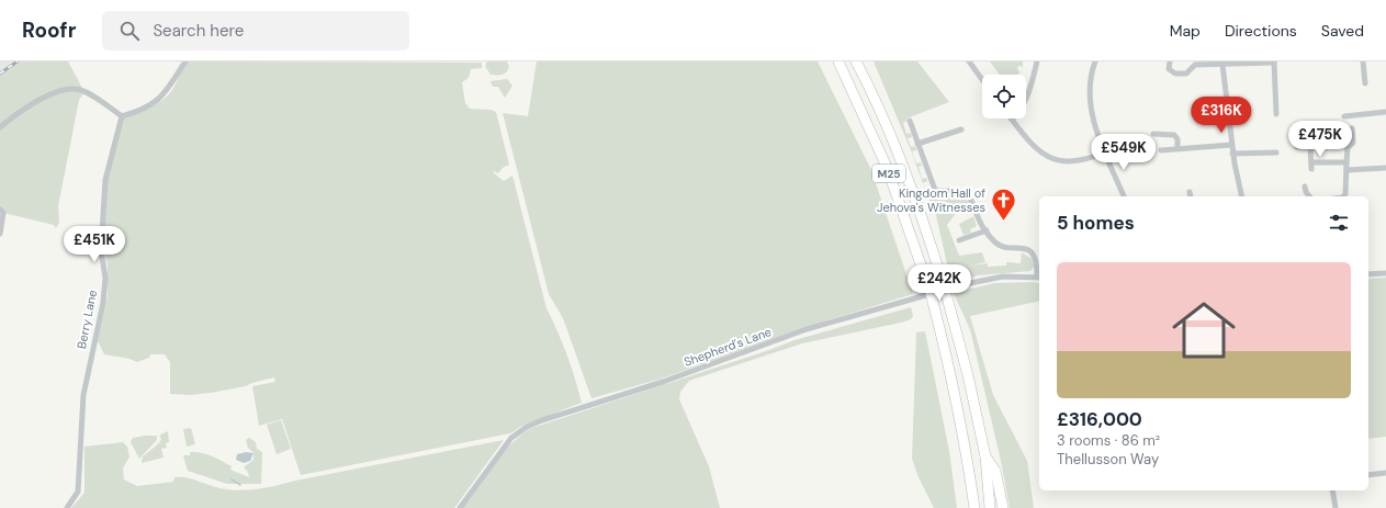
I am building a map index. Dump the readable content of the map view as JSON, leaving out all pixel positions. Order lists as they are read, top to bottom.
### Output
{
  "streets": {
    "highway": ["M25"],
    "street": ["Berry Lane", "Shepherd's Lane"]
  },
  "places": {
    "church": ["Kingdom Hall of Jehova's Witnesses"]
  },
  "page": {
    "header": "Roofr",
    "search": "Search here",
    "nav": ["Map", "Directions", "Saved"],
    "price": [
      "£316K",
      "£475K",
      "£549K",
      "£451K",
      "£242K"
    ],
    "heading": "5 homes",
    "list": [
      {
        "name": "£316,000",
        "note": "3 rooms · 86 m² · Thellusson Way"
      }
    ]
  }
}
